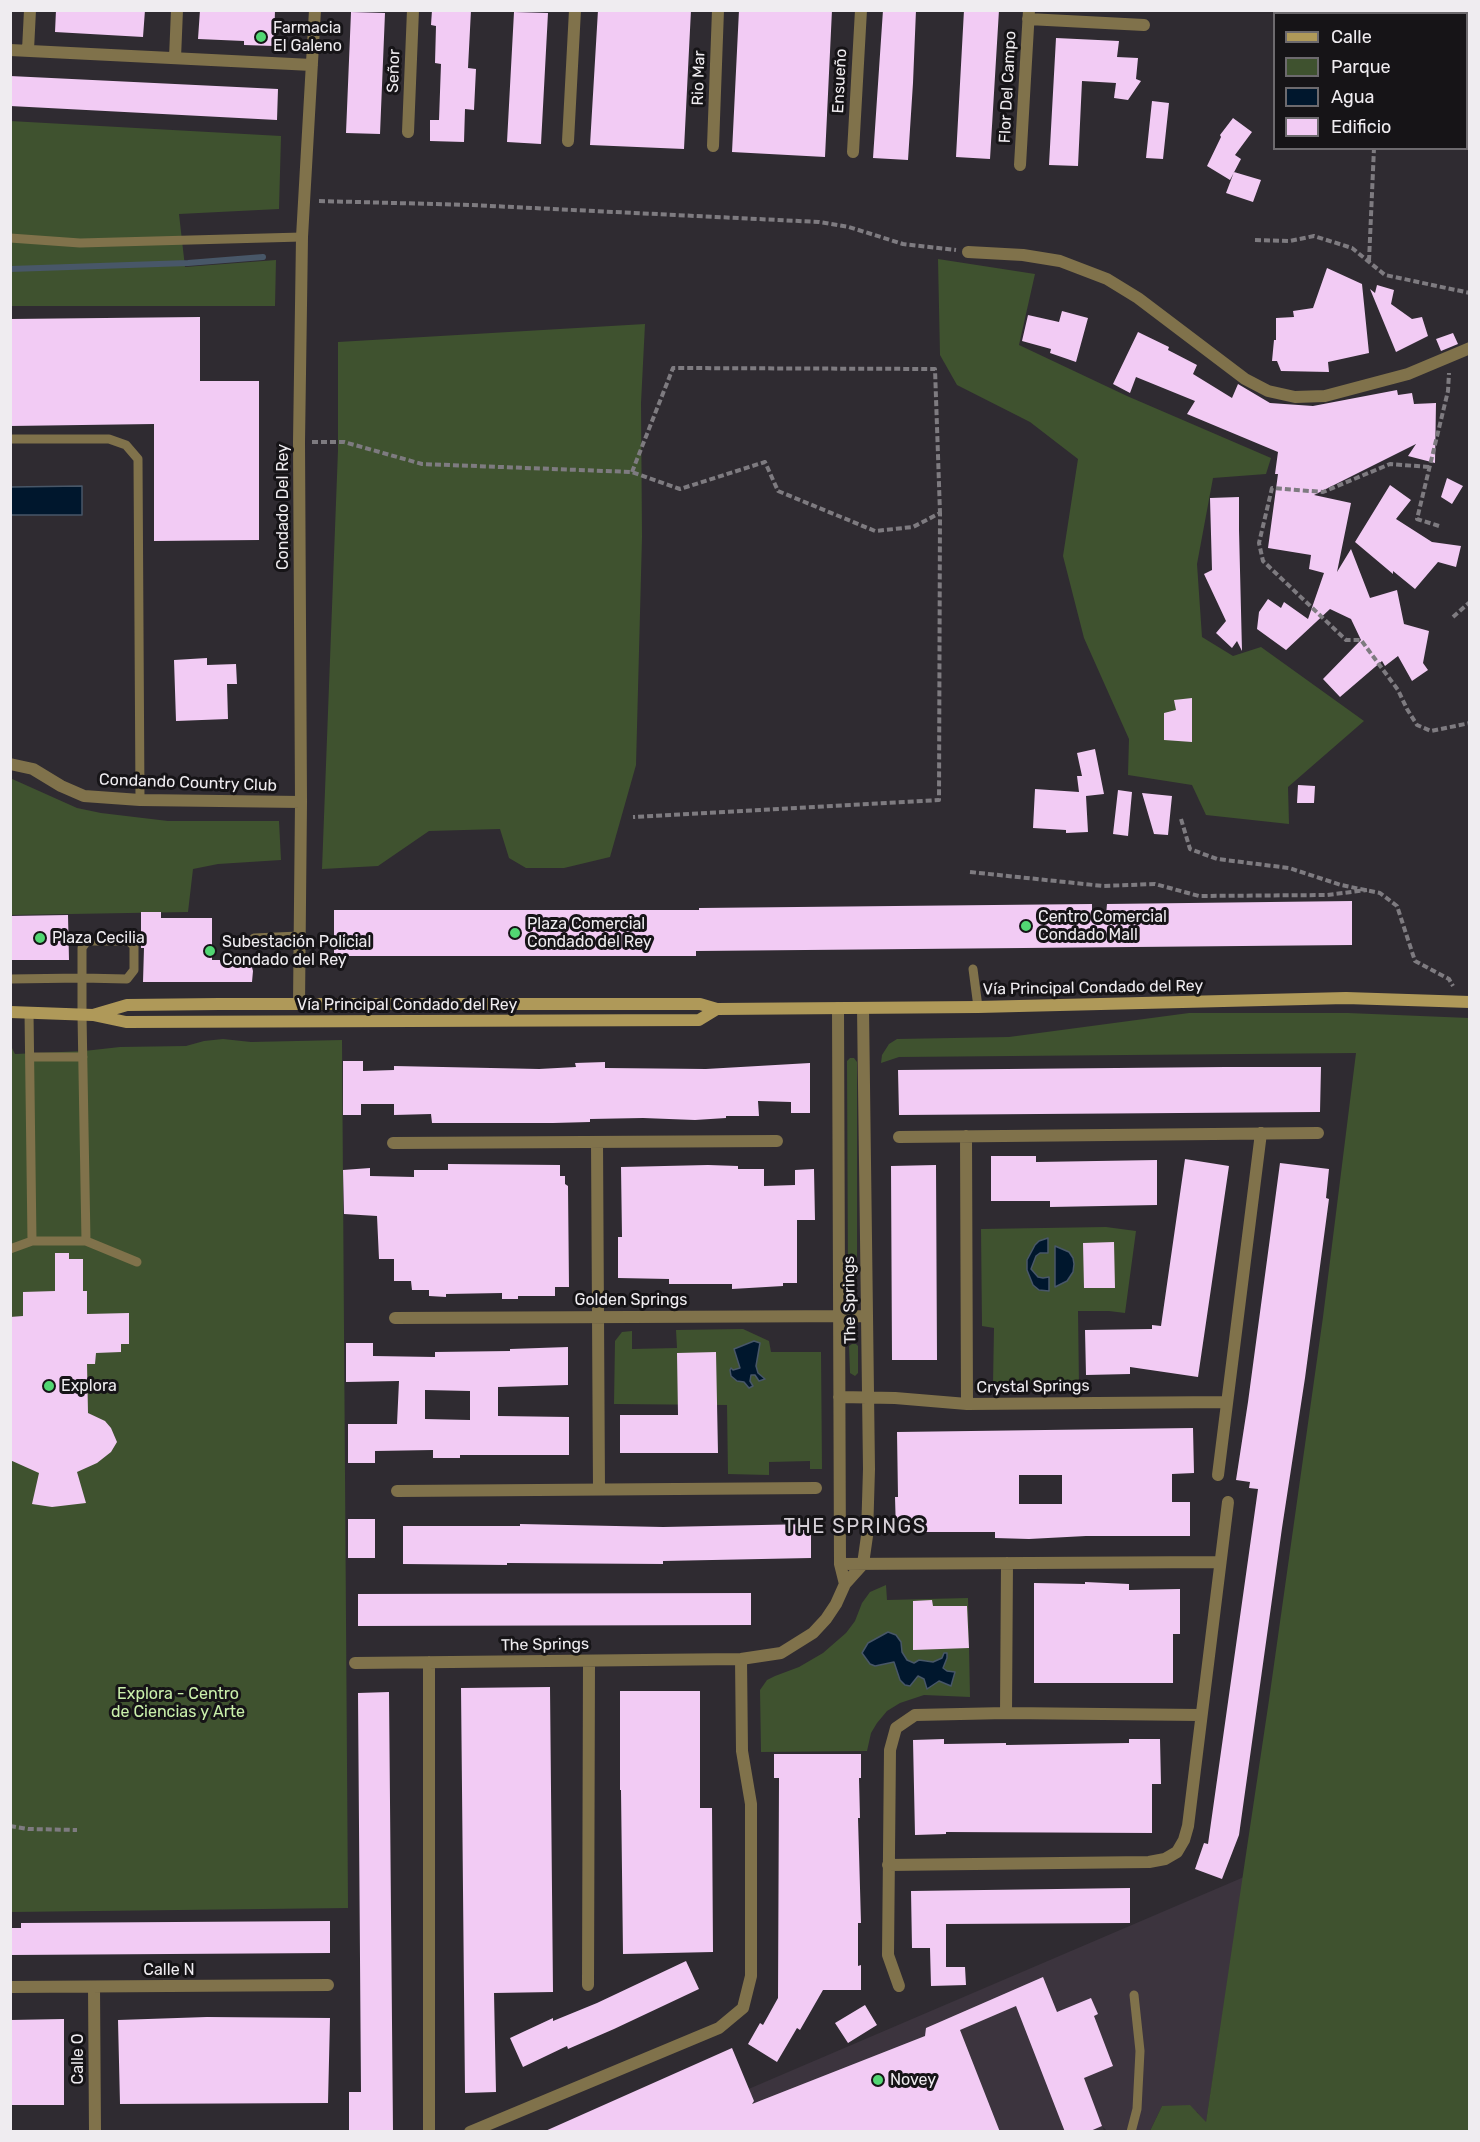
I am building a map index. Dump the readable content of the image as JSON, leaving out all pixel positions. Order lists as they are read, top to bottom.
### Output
{
  "streets": {
    "street": [
      "Señor",
      "Rio Mar",
      "Ensueño",
      "Flor Del Campo",
      "Condado Del Rey",
      "Condando Country Club",
      "Vía Principal Condado del Rey",
      "Golden Springs",
      "The Springs",
      "Crystal Springs",
      "Calle N",
      "Calle O"
    ]
  },
  "crossings": [
    ["Condado Del Rey", "Condando Country Club"],
    ["Condado Del Rey", "Vía Principal Condado del Rey"],
    ["Vía Principal Condado del Rey", "The Springs"],
    ["Golden Springs", "The Springs"],
    ["The Springs", "Crystal Springs"],
    ["Calle N", "Calle O"]
  ],
  "districts": ["THE SPRINGS"],
  "parks": ["Explora - Centro de Ciencias y Arte"],
  "places": [
    "Farmacia El Galeno",
    "Centro Comercial Condado Mall",
    "Plaza Comercial Condado del Rey",
    "Plaza Cecilia",
    "Subestación Policial Condado del Rey",
    "Explora",
    "Novey"
  ],
  "legend": [
    "Calle",
    "Parque",
    "Agua",
    "Edificio"
  ]
}
